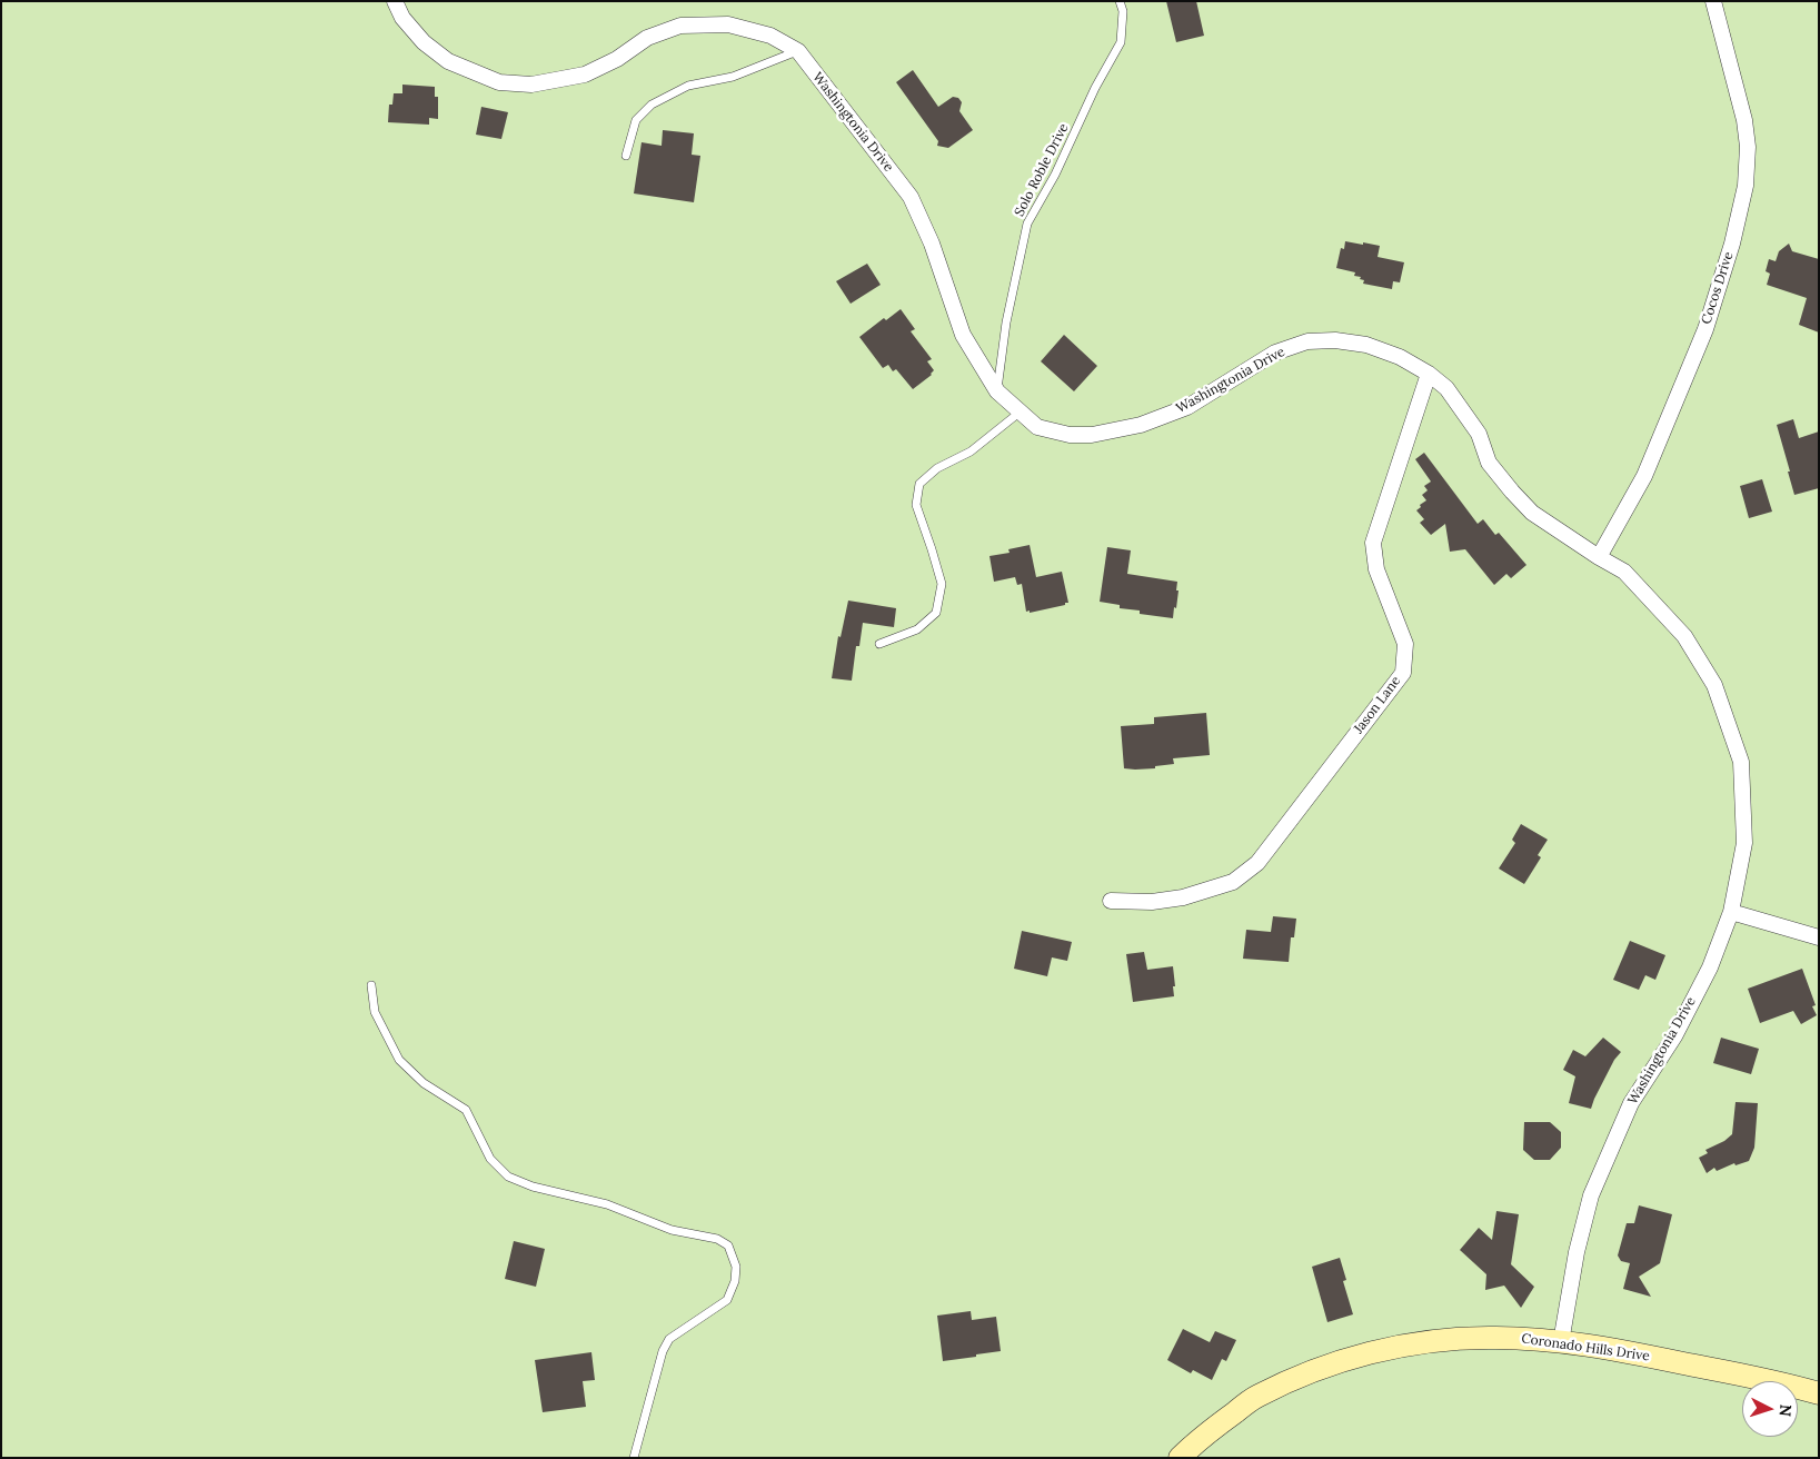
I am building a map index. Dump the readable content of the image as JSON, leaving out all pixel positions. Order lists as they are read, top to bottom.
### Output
{
  "streets": {
    "street": [
      "Washingtonia Drive",
      "Cocos Drive",
      "Jason Lane",
      "Coronado Hills Drive"
    ],
    "lane": ["Solo Roble Drive"]
  },
  "crossings": [
    ["Washingtonia Drive", "Solo Roble Drive"],
    ["Washingtonia Drive", "Cocos Drive"],
    ["Washingtonia Drive", "Jason Lane"],
    ["Washingtonia Drive", "Coronado Hills Drive"]
  ],
  "north": "right"
}
